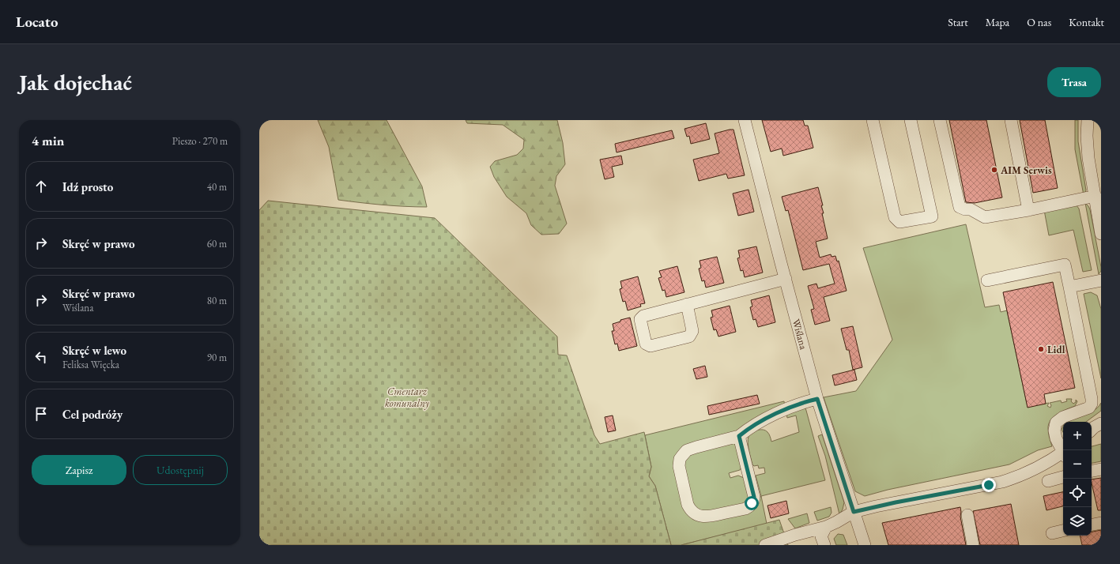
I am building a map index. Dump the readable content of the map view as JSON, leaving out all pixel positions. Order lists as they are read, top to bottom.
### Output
{
  "streets": {
    "street": ["Wiślana"]
  },
  "parks": ["Cmentarz komunalny"],
  "places": ["AIM Serwis", "Lidl"],
  "page": {
    "header": "Locato",
    "nav": [
      "Start",
      "Mapa",
      "O nas",
      "Kontakt"
    ],
    "buttons": [
      "Trasa",
      ["Zapisz", "Udostępnij"]
    ],
    "title": "Jak dojechać",
    "heading": ["4 min", "Pieszo · 270 m"],
    "list": [
      ["Idź prosto", "40 m"],
      ["Skręć w prawo", "60 m"],
      ["Skręć w prawo", "Wiślana", "80 m"],
      ["Skręć w lewo", "Feliksa Więcka", "90 m"],
      "Cel podróży"
    ],
    "map_buttons": ["+", "−"]
  }
}
